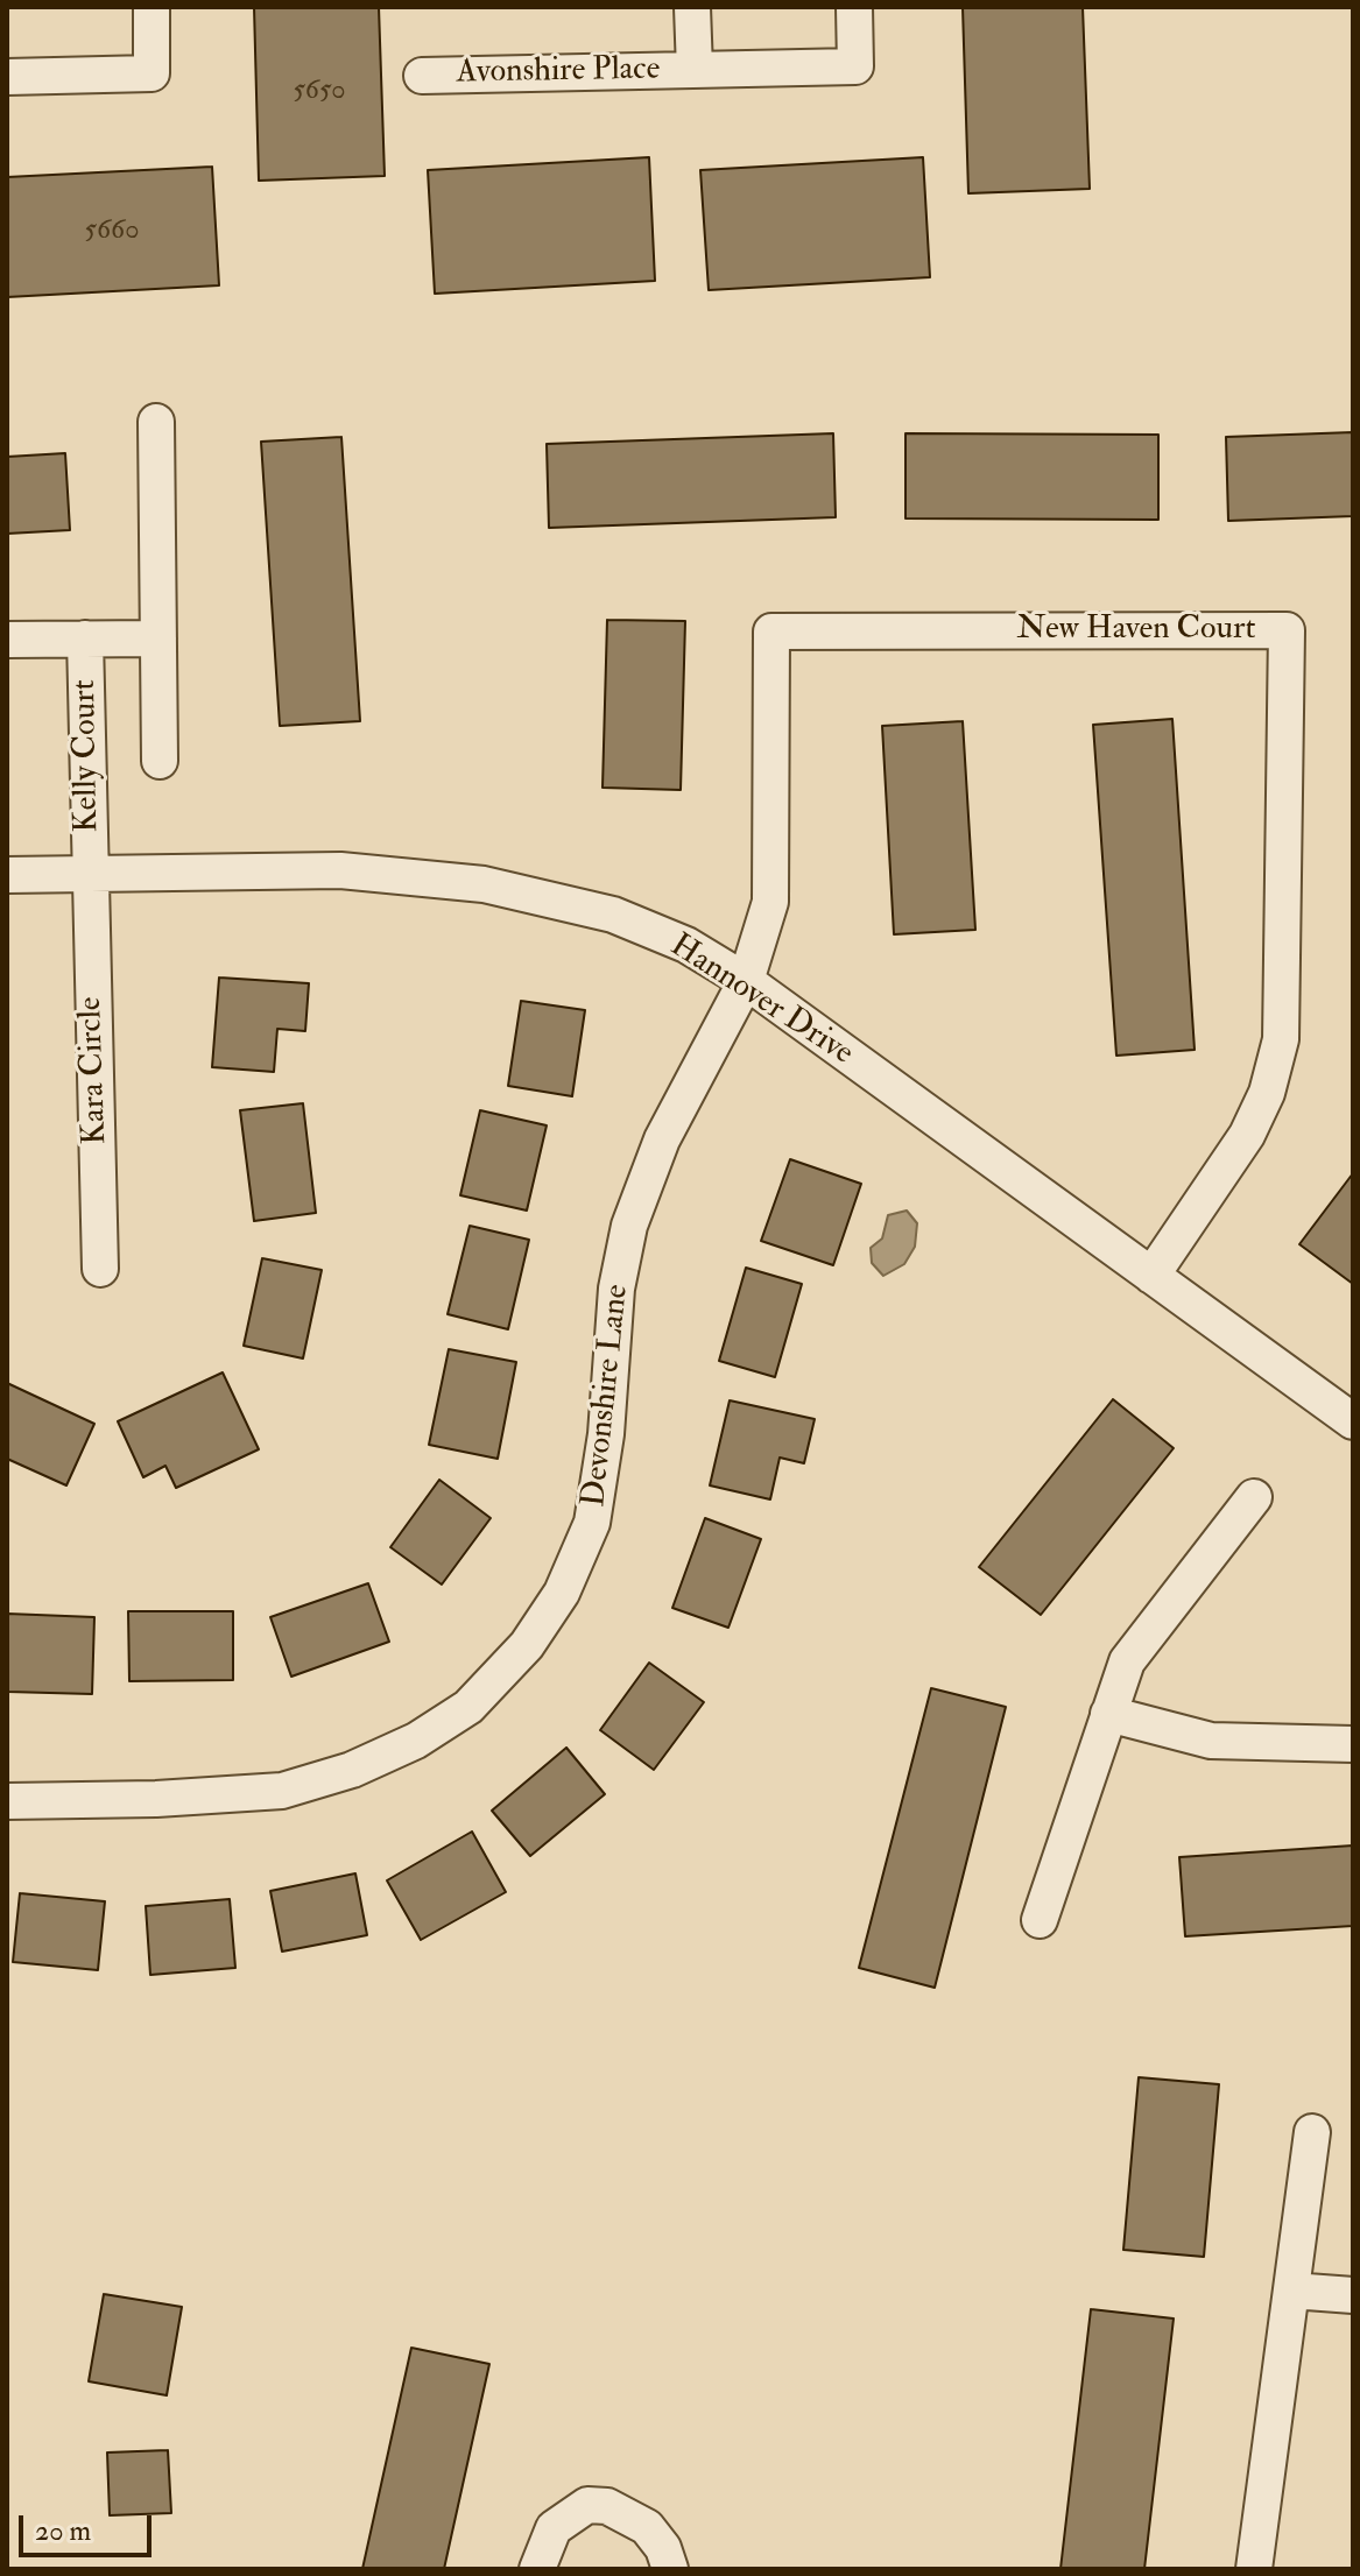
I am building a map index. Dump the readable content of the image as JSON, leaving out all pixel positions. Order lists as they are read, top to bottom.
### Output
{
  "streets": {
    "street": [
      "Avonshire Place",
      "New Haven Court",
      "Kelly Court",
      "Hannover Drive",
      "Kara Circle",
      "Devonshire Lane"
    ]
  },
  "crossings": [
    ["New Haven Court", "Hannover Drive"],
    ["New Haven Court", "Devonshire Lane"],
    ["Kelly Court", "Hannover Drive"],
    ["Kelly Court", "Kara Circle"],
    ["Hannover Drive", "Kara Circle"],
    ["Hannover Drive", "Devonshire Lane"]
  ],
  "house_numbers": ["5650", "5660"],
  "scale_bar": "20 m"
}
